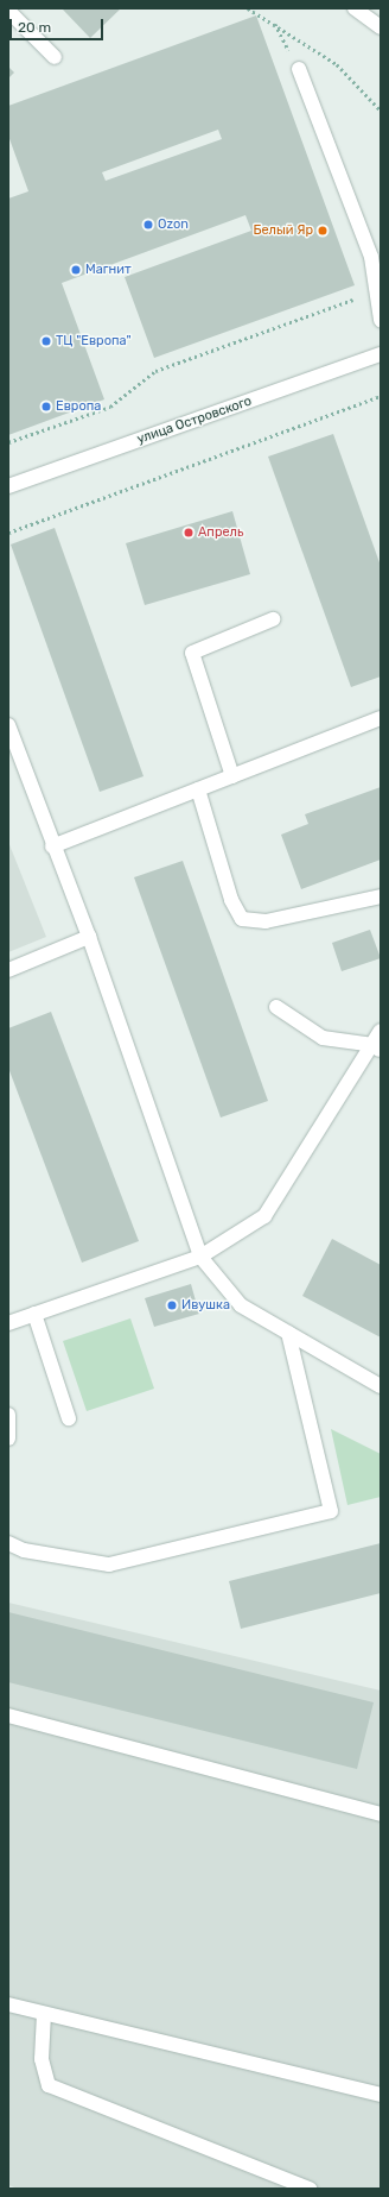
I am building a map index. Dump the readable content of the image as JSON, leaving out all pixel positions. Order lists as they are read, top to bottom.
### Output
{
  "streets": {
    "street": ["улица Островского"]
  },
  "places": [
    "Ozon",
    "Белый Яр",
    "Магнит",
    "ТЦ \"Европа\"",
    "Европа",
    "Апрель",
    "Ивушка"
  ],
  "scale_bar": "20 m"
}
